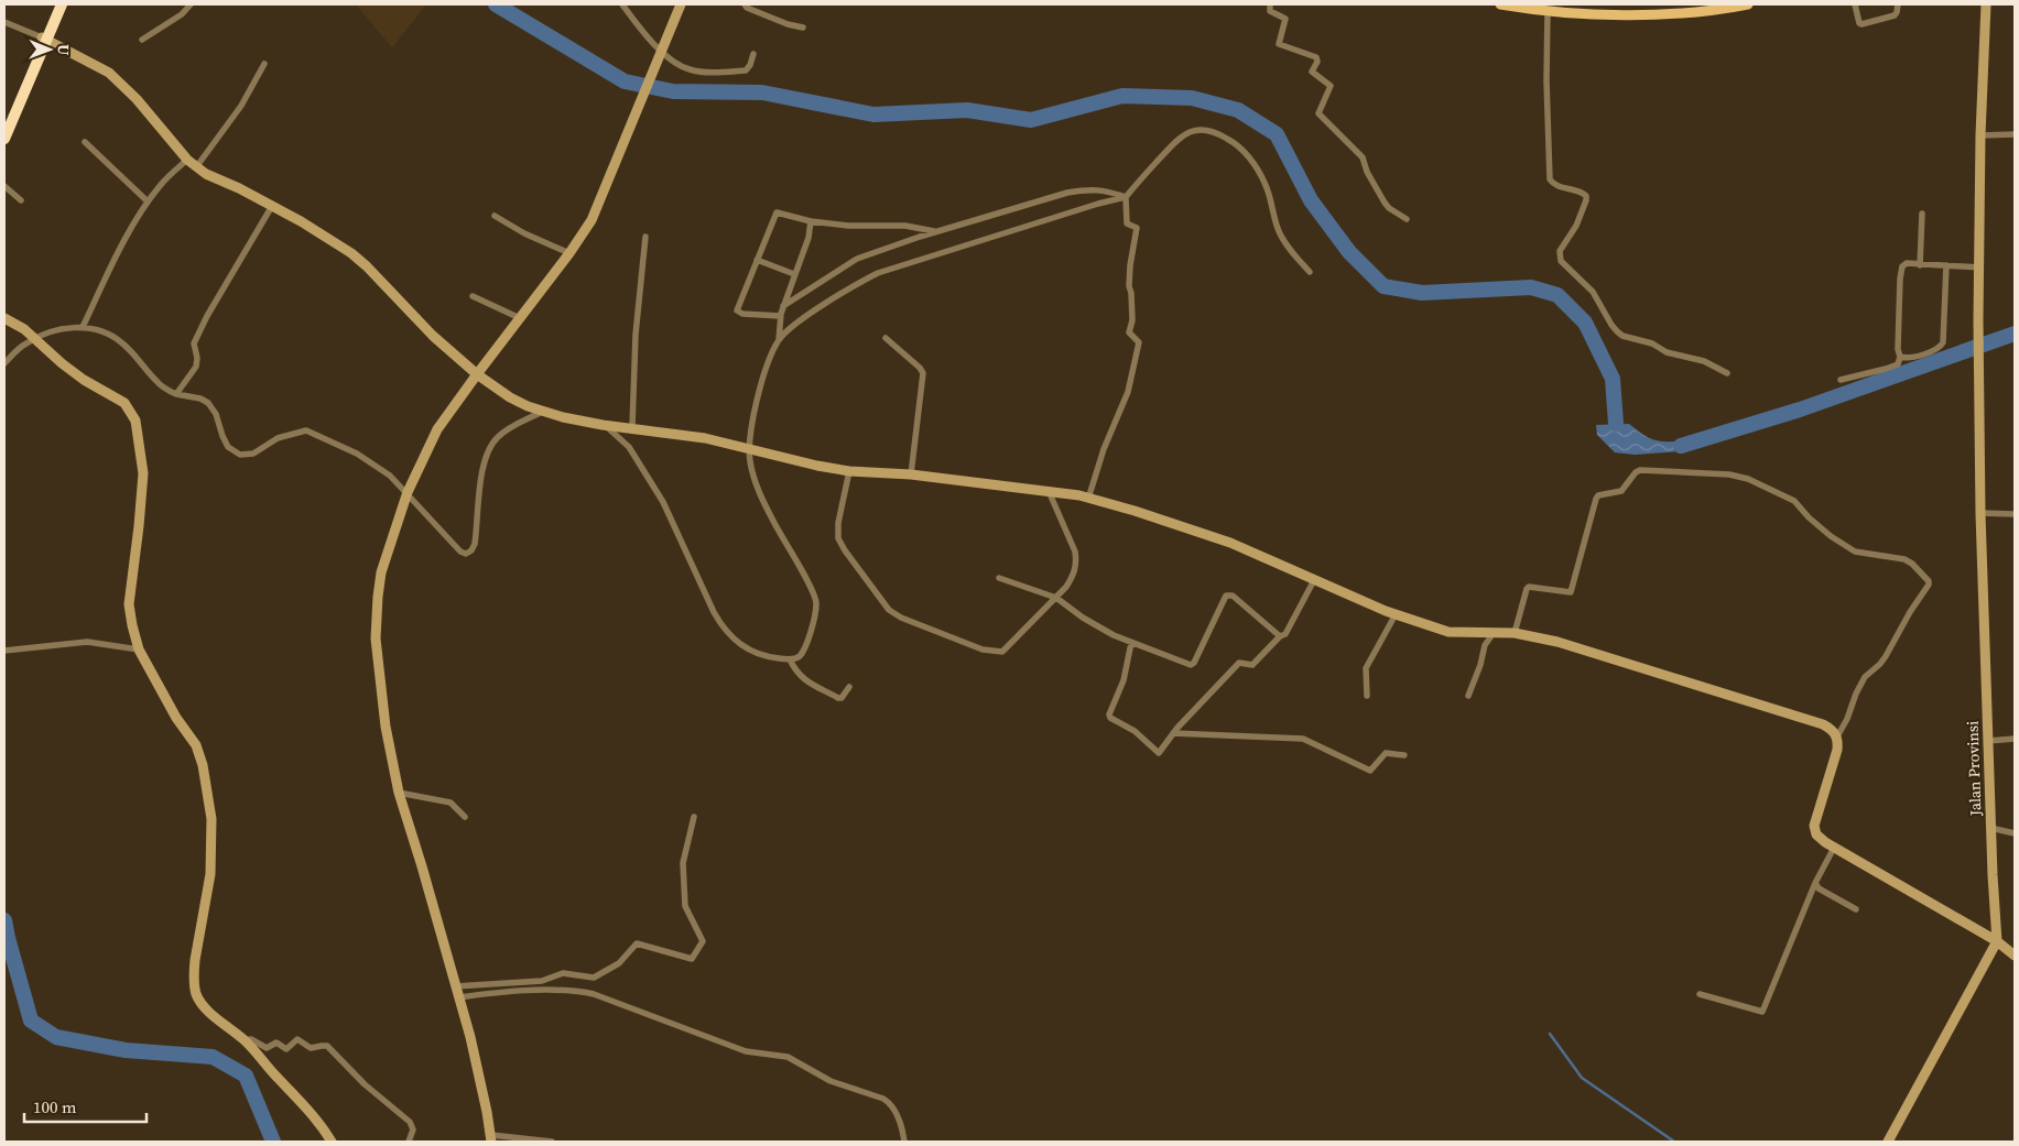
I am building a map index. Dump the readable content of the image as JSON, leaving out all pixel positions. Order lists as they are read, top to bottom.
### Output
{
  "streets": {
    "street": ["Jalan Provinsi"]
  },
  "scale_bar": "100 m",
  "north": "right"
}
